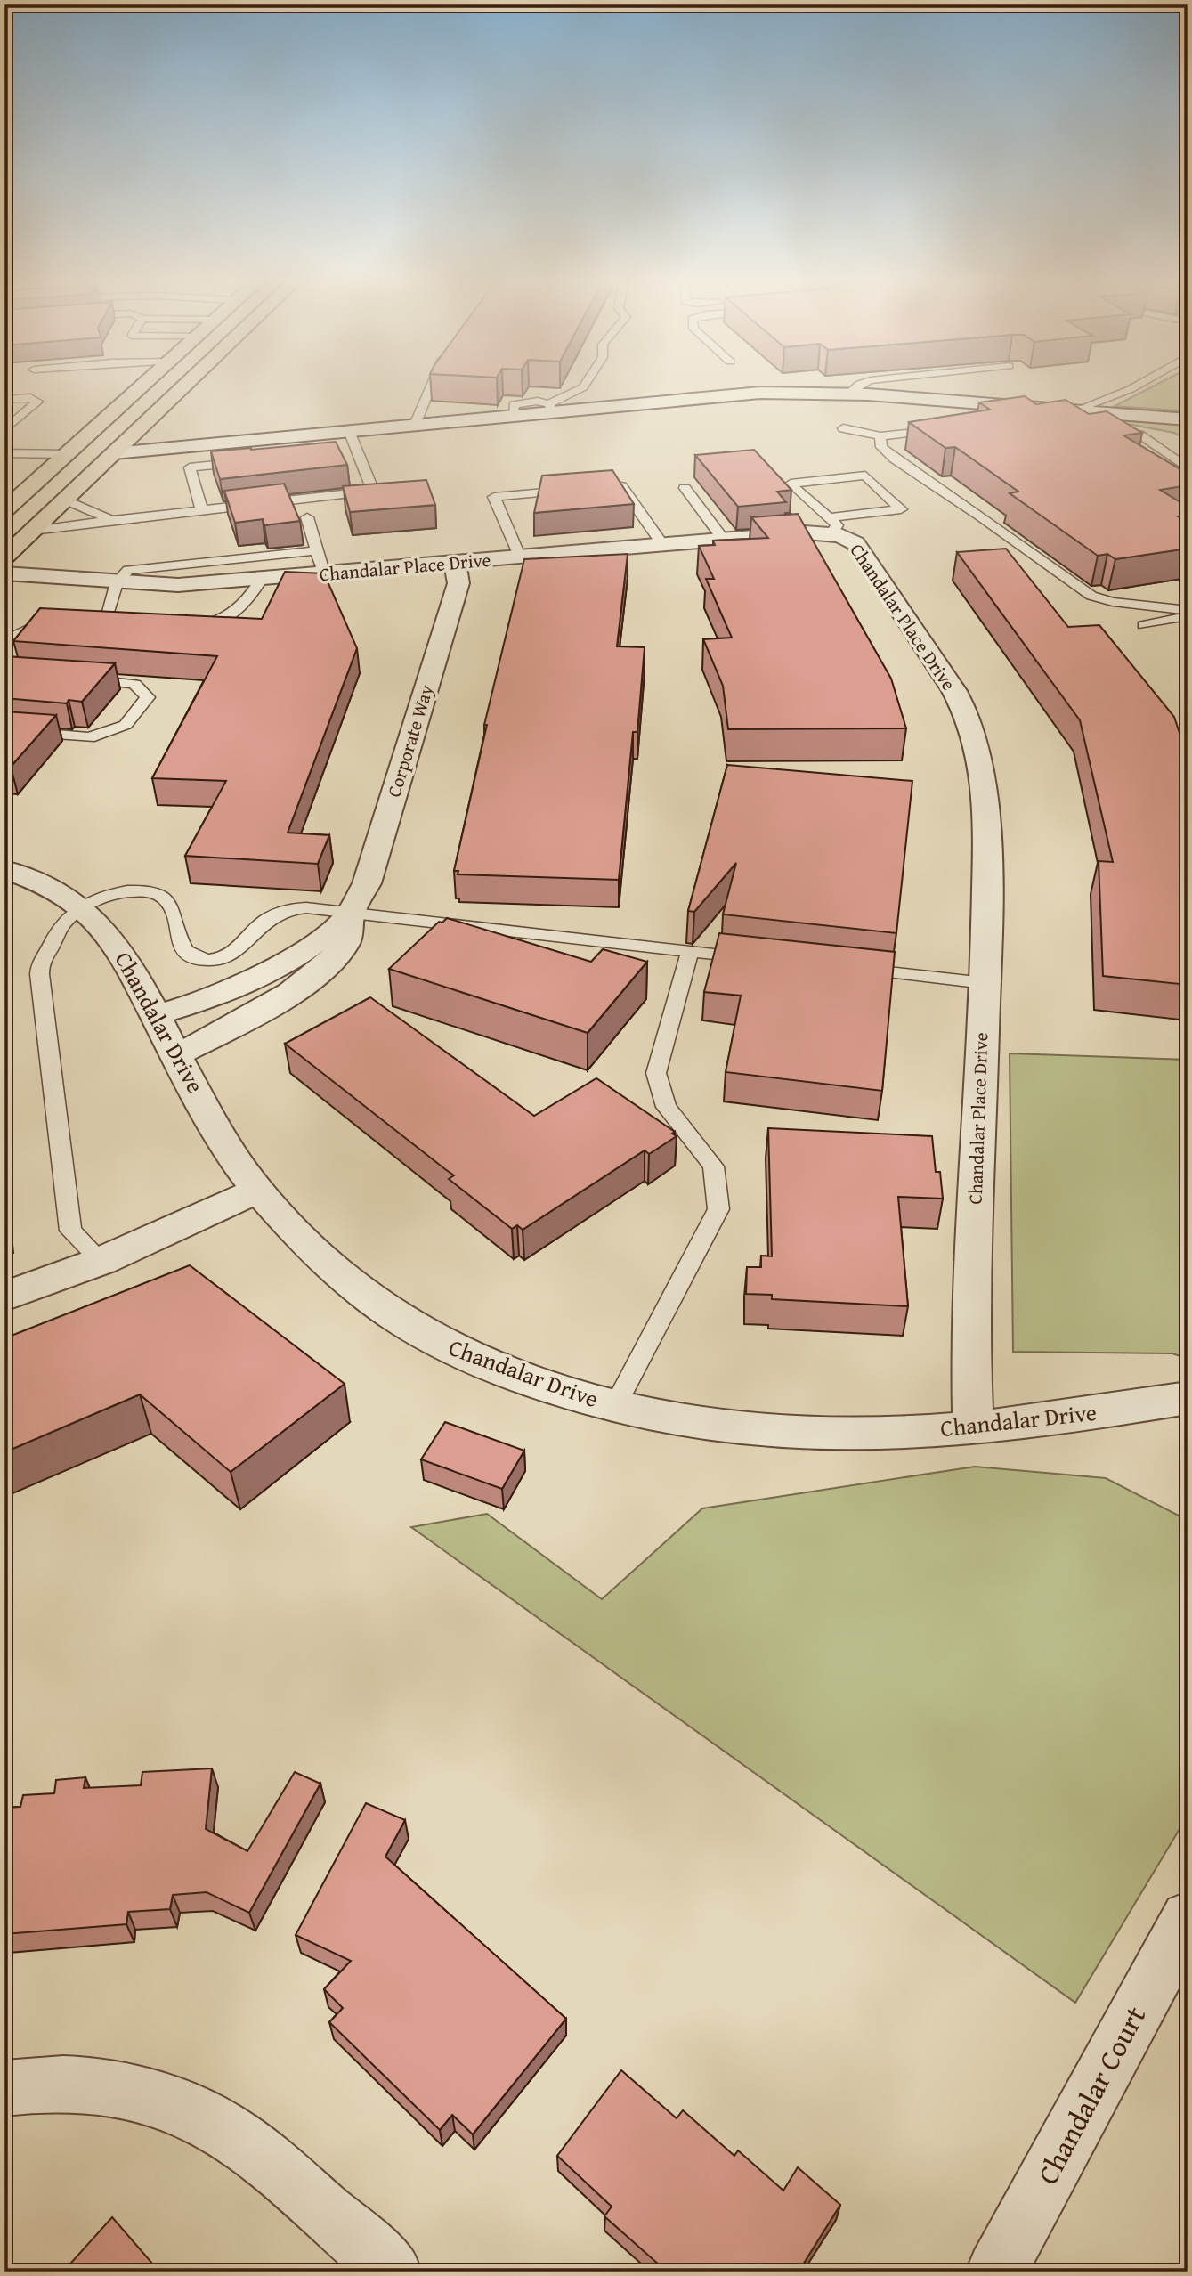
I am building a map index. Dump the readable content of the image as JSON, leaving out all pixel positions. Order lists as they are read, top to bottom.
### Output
{
  "streets": {
    "street": [
      "Chandalar Place Drive",
      "Corporate Way",
      "Chandalar Drive",
      "Chandalar Court"
    ]
  },
  "crossings": [
    ["Chandalar Place Drive", "Corporate Way"],
    ["Chandalar Place Drive", "Chandalar Drive"],
    ["Corporate Way", "Chandalar Drive"]
  ]
}
